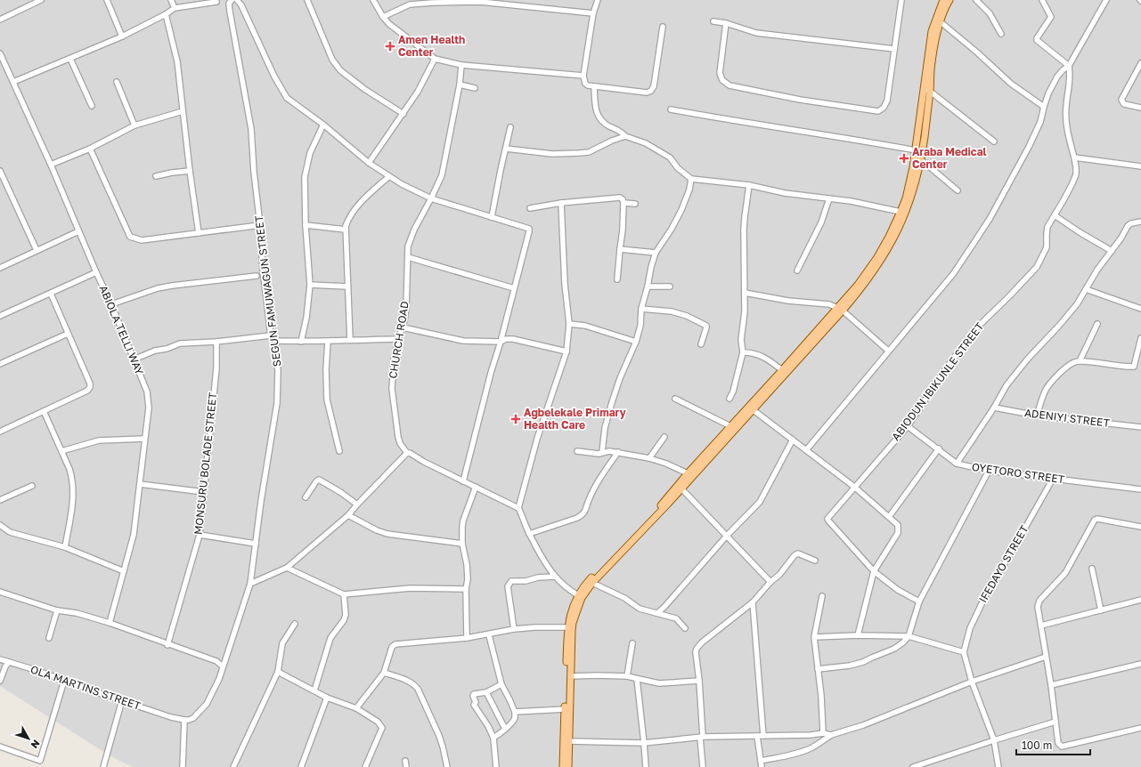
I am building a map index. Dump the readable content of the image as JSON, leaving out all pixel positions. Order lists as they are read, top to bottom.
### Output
{
  "streets": {
    "street": [
      "SEGUN FAMUWAGUN STREET",
      "ABIOLA TELLI WAY",
      "CHURCH ROAD",
      "ABIODUN IBIKUNLE STREET",
      "ADENIYI STREET",
      "MONSURU BOLADE STREET",
      "OYETORO STREET",
      "IFEDAYO STREET",
      "OLA MARTINS STREET"
    ]
  },
  "crossings": [
    ["SEGUN FAMUWAGUN STREET", "OLA MARTINS STREET"],
    ["ABIODUN IBIKUNLE STREET", "OYETORO STREET"],
    ["OYETORO STREET", "IFEDAYO STREET"]
  ],
  "places": {
    "health": ["Amen Health Center", "Araba Medical Center", "Agbelekale Primary Health Care"]
  },
  "scale_bar": "100 m",
  "north": "bottom right"
}
